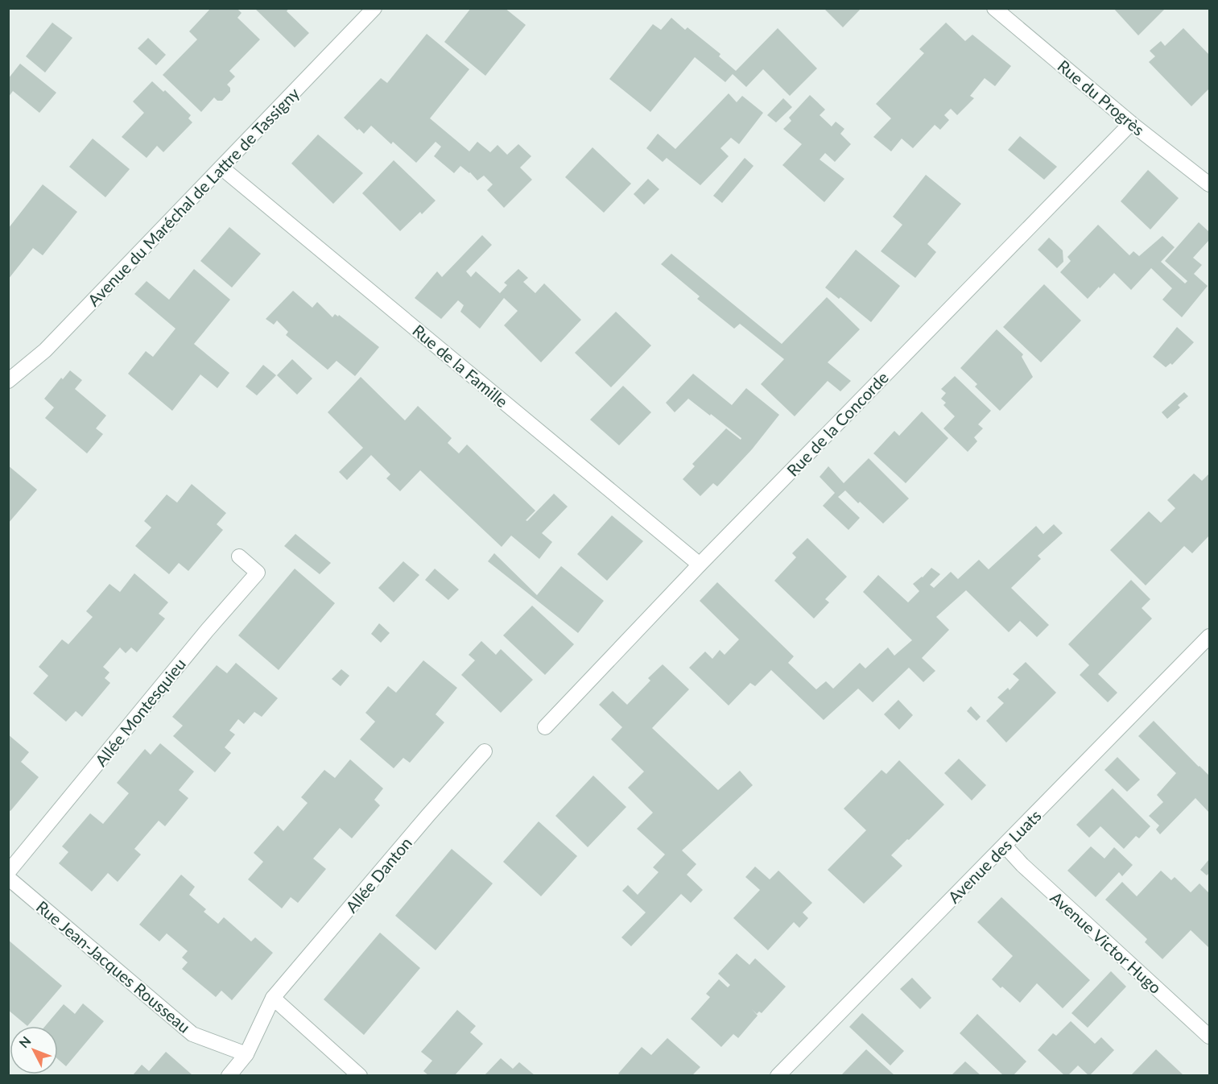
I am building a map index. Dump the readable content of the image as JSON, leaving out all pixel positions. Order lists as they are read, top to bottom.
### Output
{
  "streets": {
    "street": [
      "Rue du Progrès",
      "Avenue du Maréchal de Lattre de Tassigny",
      "Rue de la Famille",
      "Rue de la Concorde",
      "Allée Montesquieu",
      "Avenue des Luats",
      "Allée Danton",
      "Avenue Victor Hugo",
      "Rue Jean-Jacques Rousseau"
    ]
  },
  "crossings": [
    ["Rue du Progrès", "Rue de la Concorde"],
    ["Avenue du Maréchal de Lattre de Tassigny", "Rue de la Famille"],
    ["Rue de la Famille", "Rue de la Concorde"],
    ["Avenue des Luats", "Avenue Victor Hugo"]
  ],
  "north": "top left"
}
